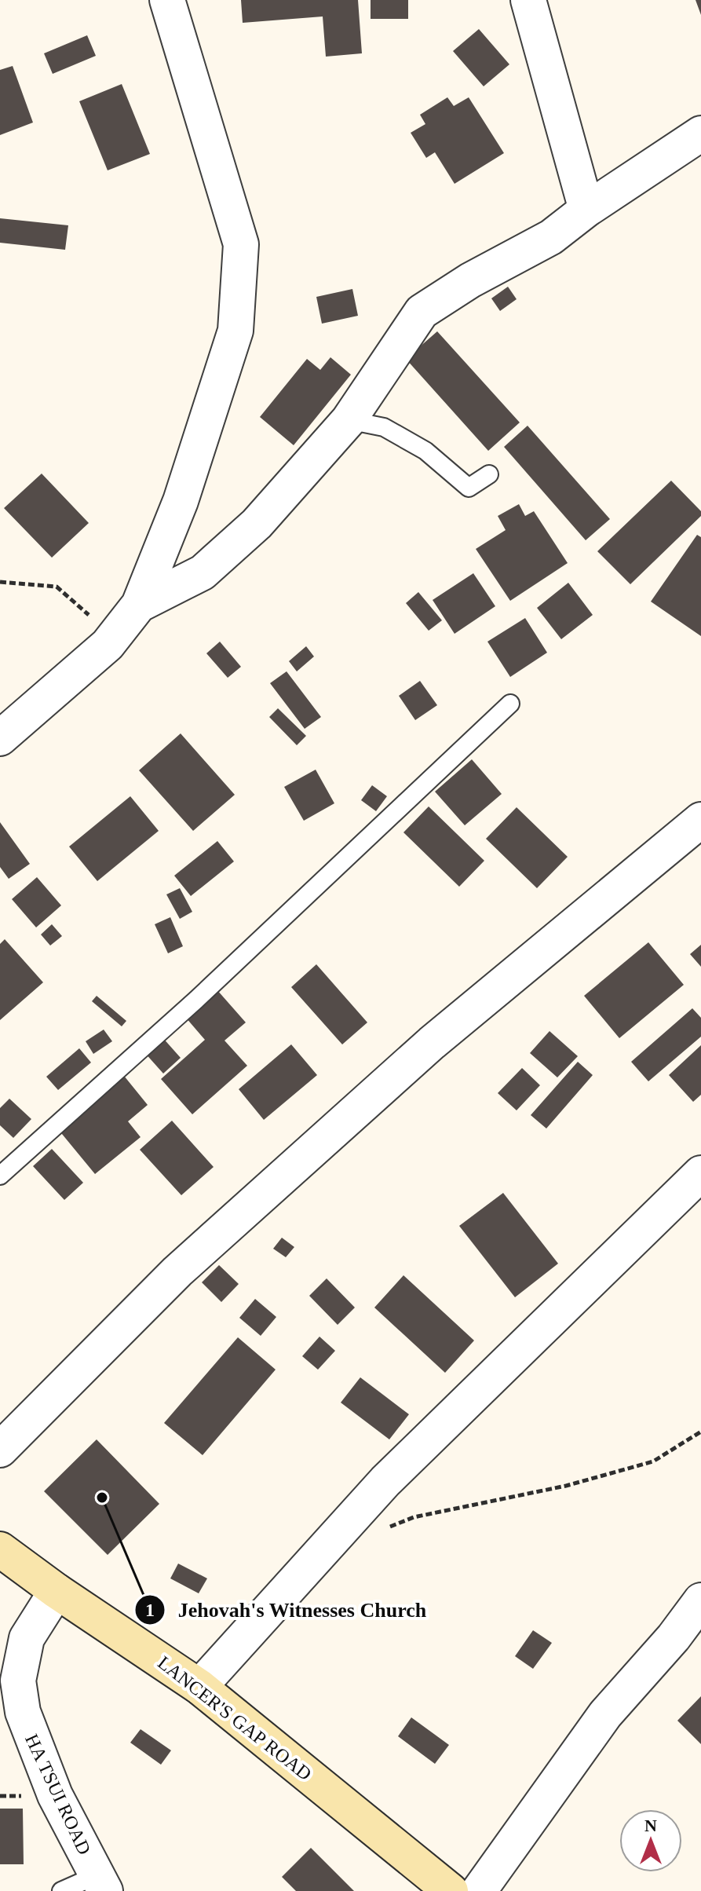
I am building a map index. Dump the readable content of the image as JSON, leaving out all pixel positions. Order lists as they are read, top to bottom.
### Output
{
  "streets": {
    "main road": ["LANCER'S GAP ROAD"],
    "street": ["HA TSUI ROAD"]
  },
  "crossings": [
    ["LANCER'S GAP ROAD", "HA TSUI ROAD"]
  ],
  "places": ["Jehovah's Witnesses Church"],
  "north": "top"
}
